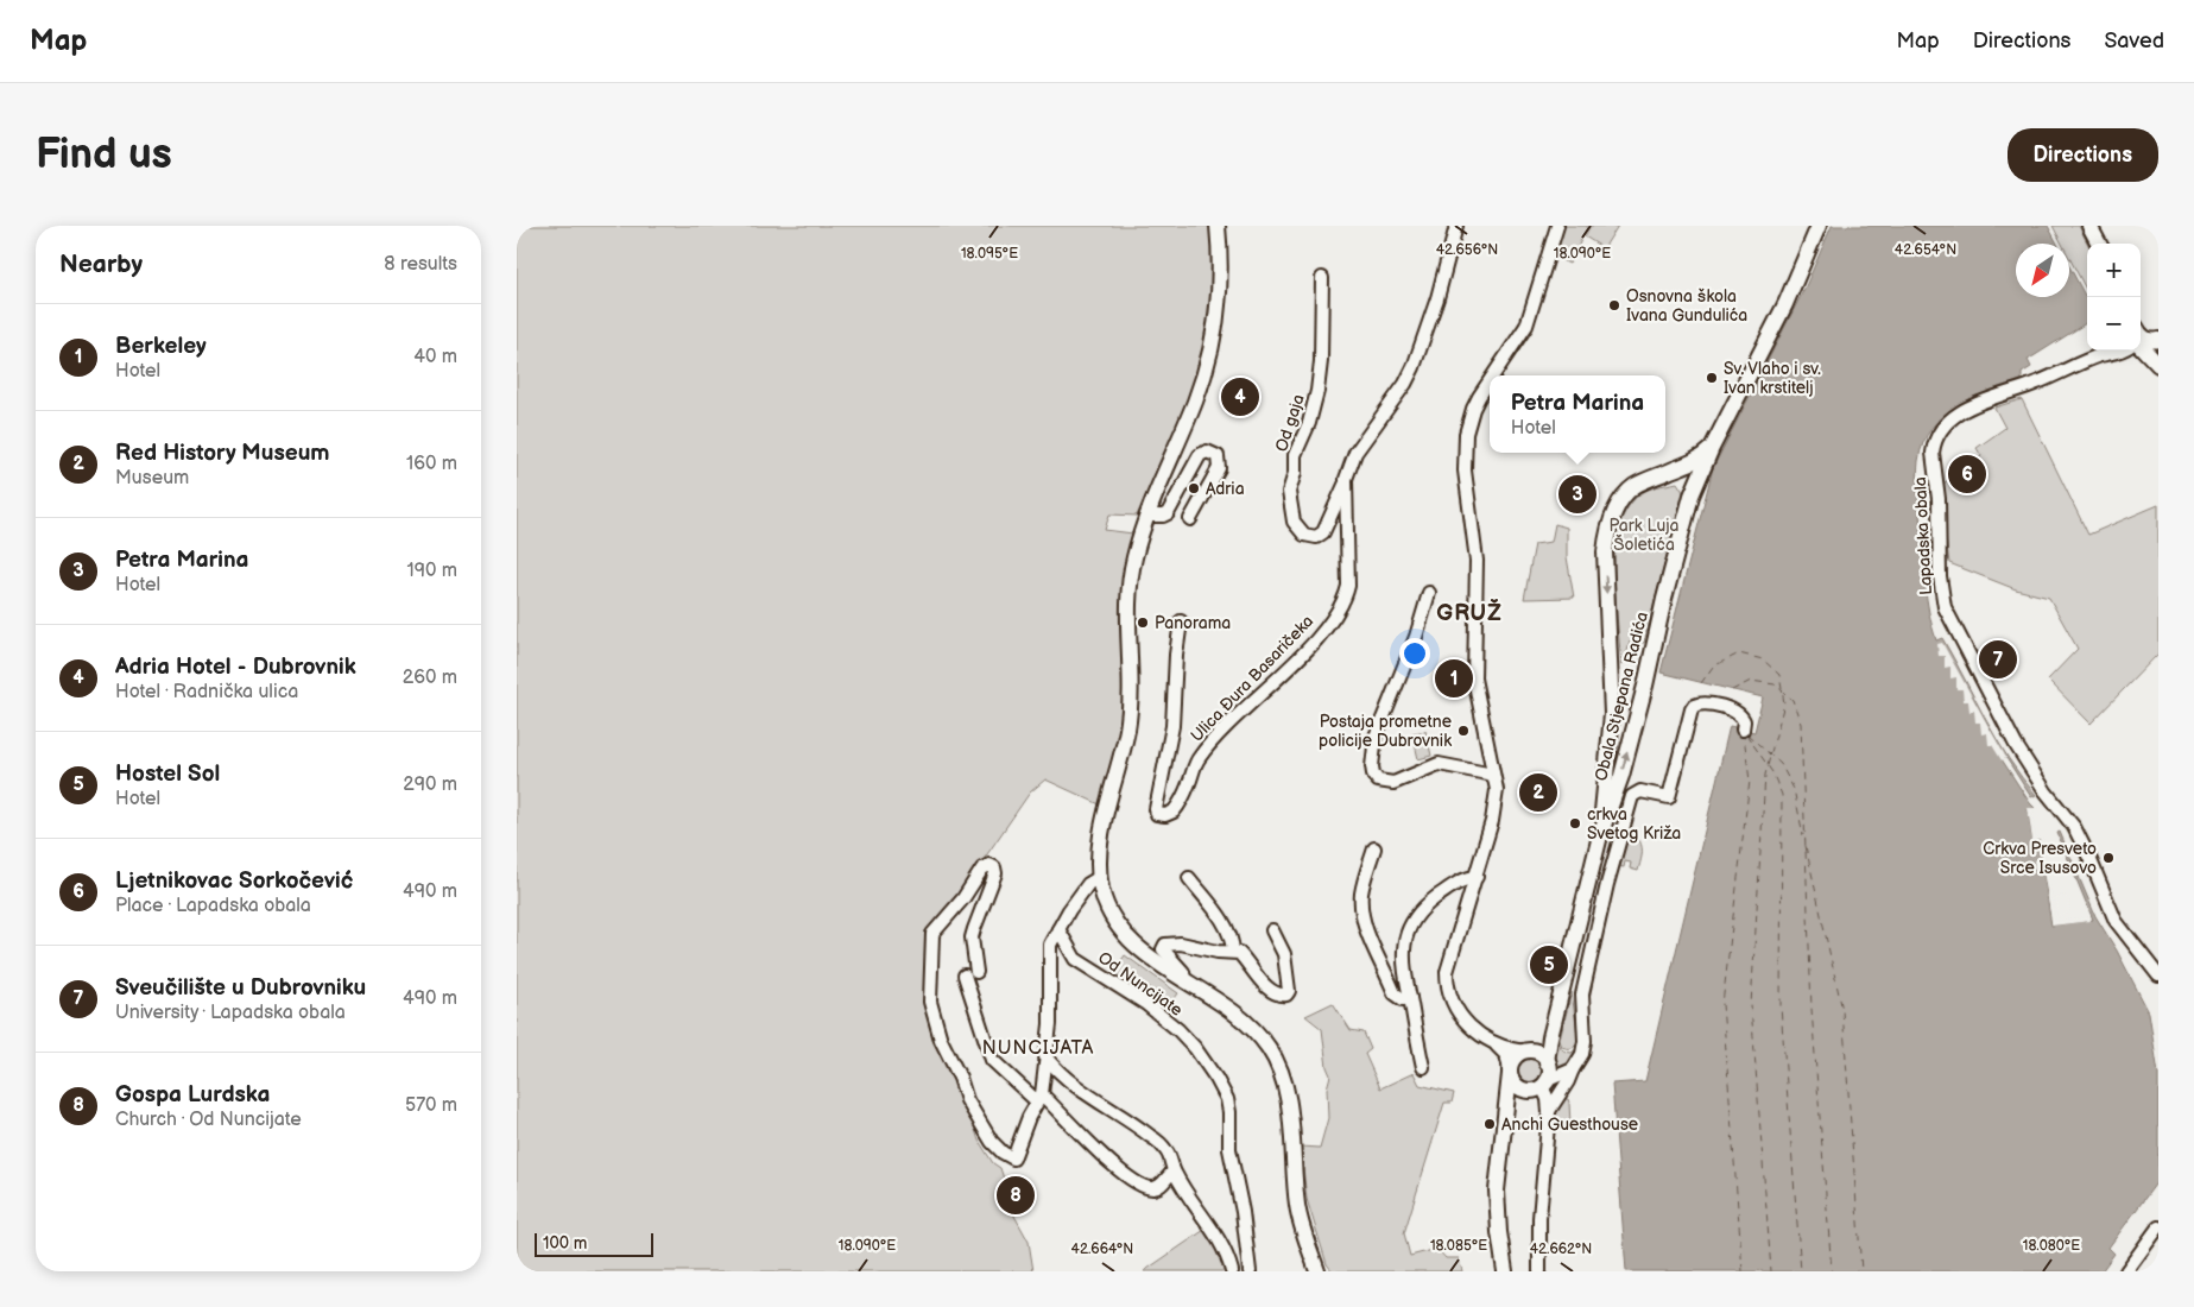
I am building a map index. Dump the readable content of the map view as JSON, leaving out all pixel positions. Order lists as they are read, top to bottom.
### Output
{
  "streets": {
    "main road": ["Obala Stjepana Radića"],
    "street": [
      "Od gaja",
      "Lapadska obala",
      "Ulica Đura Basaričeka",
      "Od Nuncijate"
    ]
  },
  "crossings": [
    ["Od gaja", "Ulica Đura Basaričeka"]
  ],
  "districts": ["GRUŽ", "NUNCIJATA"],
  "parks": ["Park Luja Šoletića"],
  "places": [
    "Osnovna škola Ivana Gundulića",
    "Sv. Vlaho i sv. Ivan krstitelj",
    "Adria",
    "Panorama",
    "Postaja prometne policije Dubrovnik",
    "crkva Svetog Križa",
    "Crkva Presveto Srce Isusovo",
    "Anchi Guesthouse"
  ],
  "scale_bar": "100 m",
  "north": "bottom left",
  "page": {
    "header": "Map",
    "nav": ["Map", "Directions", "Saved"],
    "buttons": "Directions",
    "title": "Find us",
    "heading": ["Nearby", "8 results"],
    "map_buttons": ["+", "−"],
    "list": [
      {
        "mark": "1",
        "name": "Berkeley",
        "note": "Hotel",
        "value": "40 m"
      },
      {
        "mark": "2",
        "name": "Red History Museum",
        "note": "Museum",
        "value": "160 m"
      },
      {
        "mark": "3",
        "name": "Petra Marina",
        "note": "Hotel",
        "value": "190 m"
      },
      {
        "mark": "4",
        "name": "Adria Hotel - Dubrovnik",
        "note": "Hotel · Radnička ulica",
        "value": "260 m"
      },
      {
        "mark": "5",
        "name": "Hostel Sol",
        "note": "Hotel",
        "value": "290 m"
      },
      {
        "mark": "6",
        "name": "Ljetnikovac Sorkočević",
        "note": "Place · Lapadska obala",
        "value": "490 m"
      },
      {
        "mark": "7",
        "name": "Sveučilište u Dubrovniku",
        "note": "University · Lapadska obala",
        "value": "490 m"
      },
      {
        "mark": "8",
        "name": "Gospa Lurdska",
        "note": "Church · Od Nuncijate",
        "value": "570 m"
      }
    ],
    "popup": ["Petra Marina", "Hotel"],
    "pins": [
      "4",
      "6",
      "3",
      "7",
      "1",
      "2",
      "5",
      "8"
    ],
    "scale": "100 m"
  },
  "coordinates": [
    "42.654°N",
    "42.656°N",
    "18.095°E",
    "18.090°E",
    "18.085°E",
    "18.080°E",
    "42.664°N",
    "42.662°N"
  ]
}
